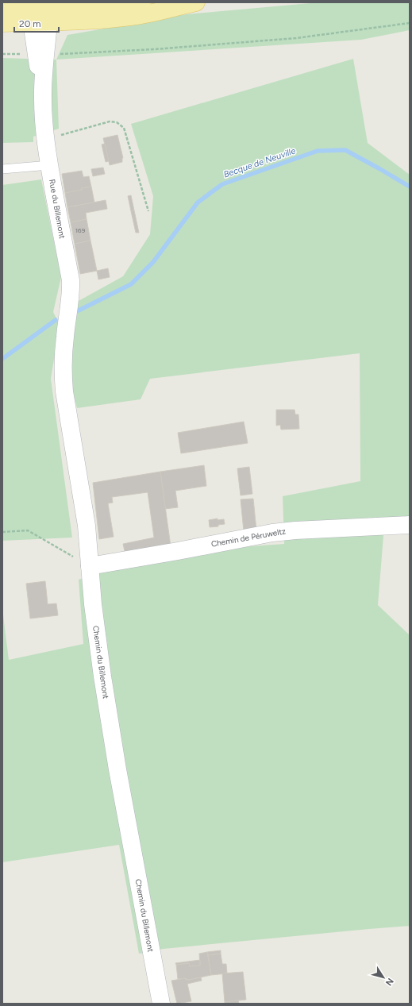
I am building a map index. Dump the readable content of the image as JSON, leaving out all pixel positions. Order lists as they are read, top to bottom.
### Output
{
  "streets": {
    "street": ["Rue du Billemont", "Chemin de Péruweltz", "Chemin du Billemont"]
  },
  "crossings": [
    ["Rue du Billemont", "Chemin du Billemont"],
    ["Chemin de Péruweltz", "Chemin du Billemont"]
  ],
  "water": ["Becque de Neuville"],
  "house_numbers": ["169"],
  "scale_bar": "20 m",
  "north": "bottom right"
}
